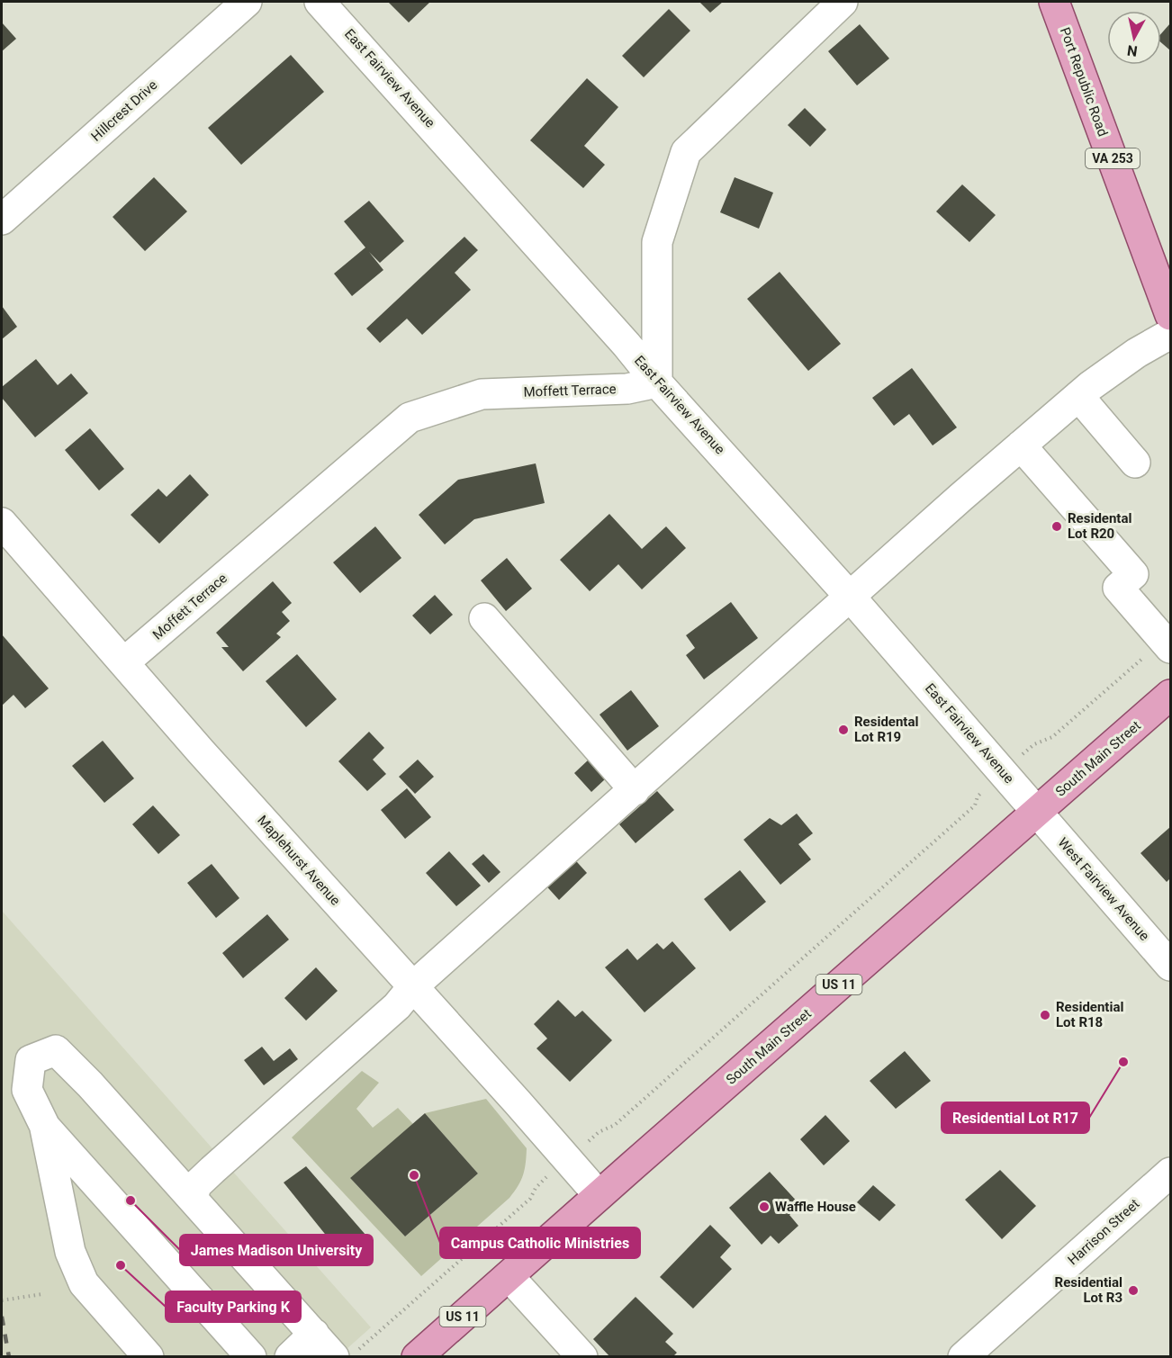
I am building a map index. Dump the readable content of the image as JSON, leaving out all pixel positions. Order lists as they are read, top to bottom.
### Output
{
  "streets": {
    "main road": [
      "Port Republic Road",
      "VA 253",
      "South Main Street",
      "US 11"
    ],
    "street": [
      "East Fairview Avenue",
      "Hillcrest Drive",
      "Moffett Terrace",
      "Maplehurst Avenue",
      "West Fairview Avenue",
      "Harrison Street"
    ]
  },
  "crossings": [
    ["East Fairview Avenue", "Moffett Terrace"],
    ["East Fairview Avenue", "South Main Street"],
    ["East Fairview Avenue", "West Fairview Avenue"],
    ["Moffett Terrace", "Maplehurst Avenue"],
    ["South Main Street", "Maplehurst Avenue"],
    ["South Main Street", "West Fairview Avenue"]
  ],
  "places": [
    "Residental Lot R20",
    "Residental Lot R19",
    "Residential Lot R18",
    "Residential Lot R17",
    "Campus Catholic Ministries",
    "James Madison University",
    "Waffle House",
    "Faculty Parking K",
    "Residential Lot R3"
  ],
  "north": "bottom"
}
